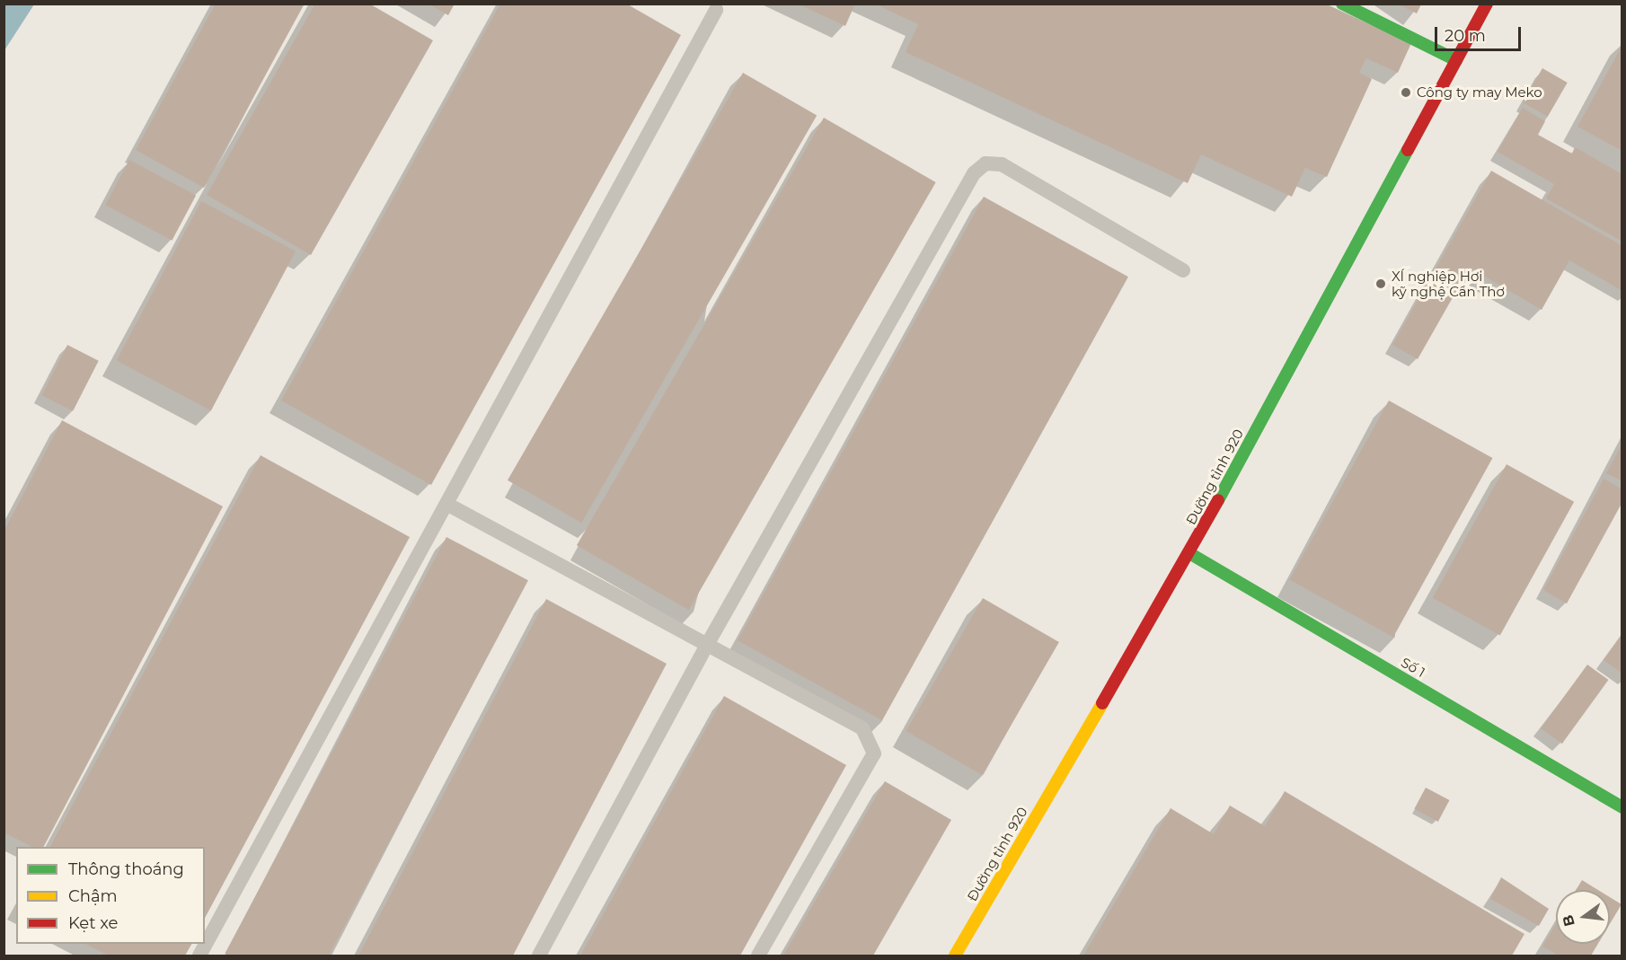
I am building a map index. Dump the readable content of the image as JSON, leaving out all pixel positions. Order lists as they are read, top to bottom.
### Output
{
  "streets": {
    "main road": ["Đường tỉnh 920", "Số 1"]
  },
  "crossings": [
    ["Đường tỉnh 920", "Số 1"]
  ],
  "places": ["Công ty may Meko", "XÍ nghiệp Hơi kỹ nghệ Cần Thơ"],
  "legend": ["Thông thoáng", "Chậm", "Kẹt xe"],
  "scale_bar": "20 m",
  "north": "left"
}
